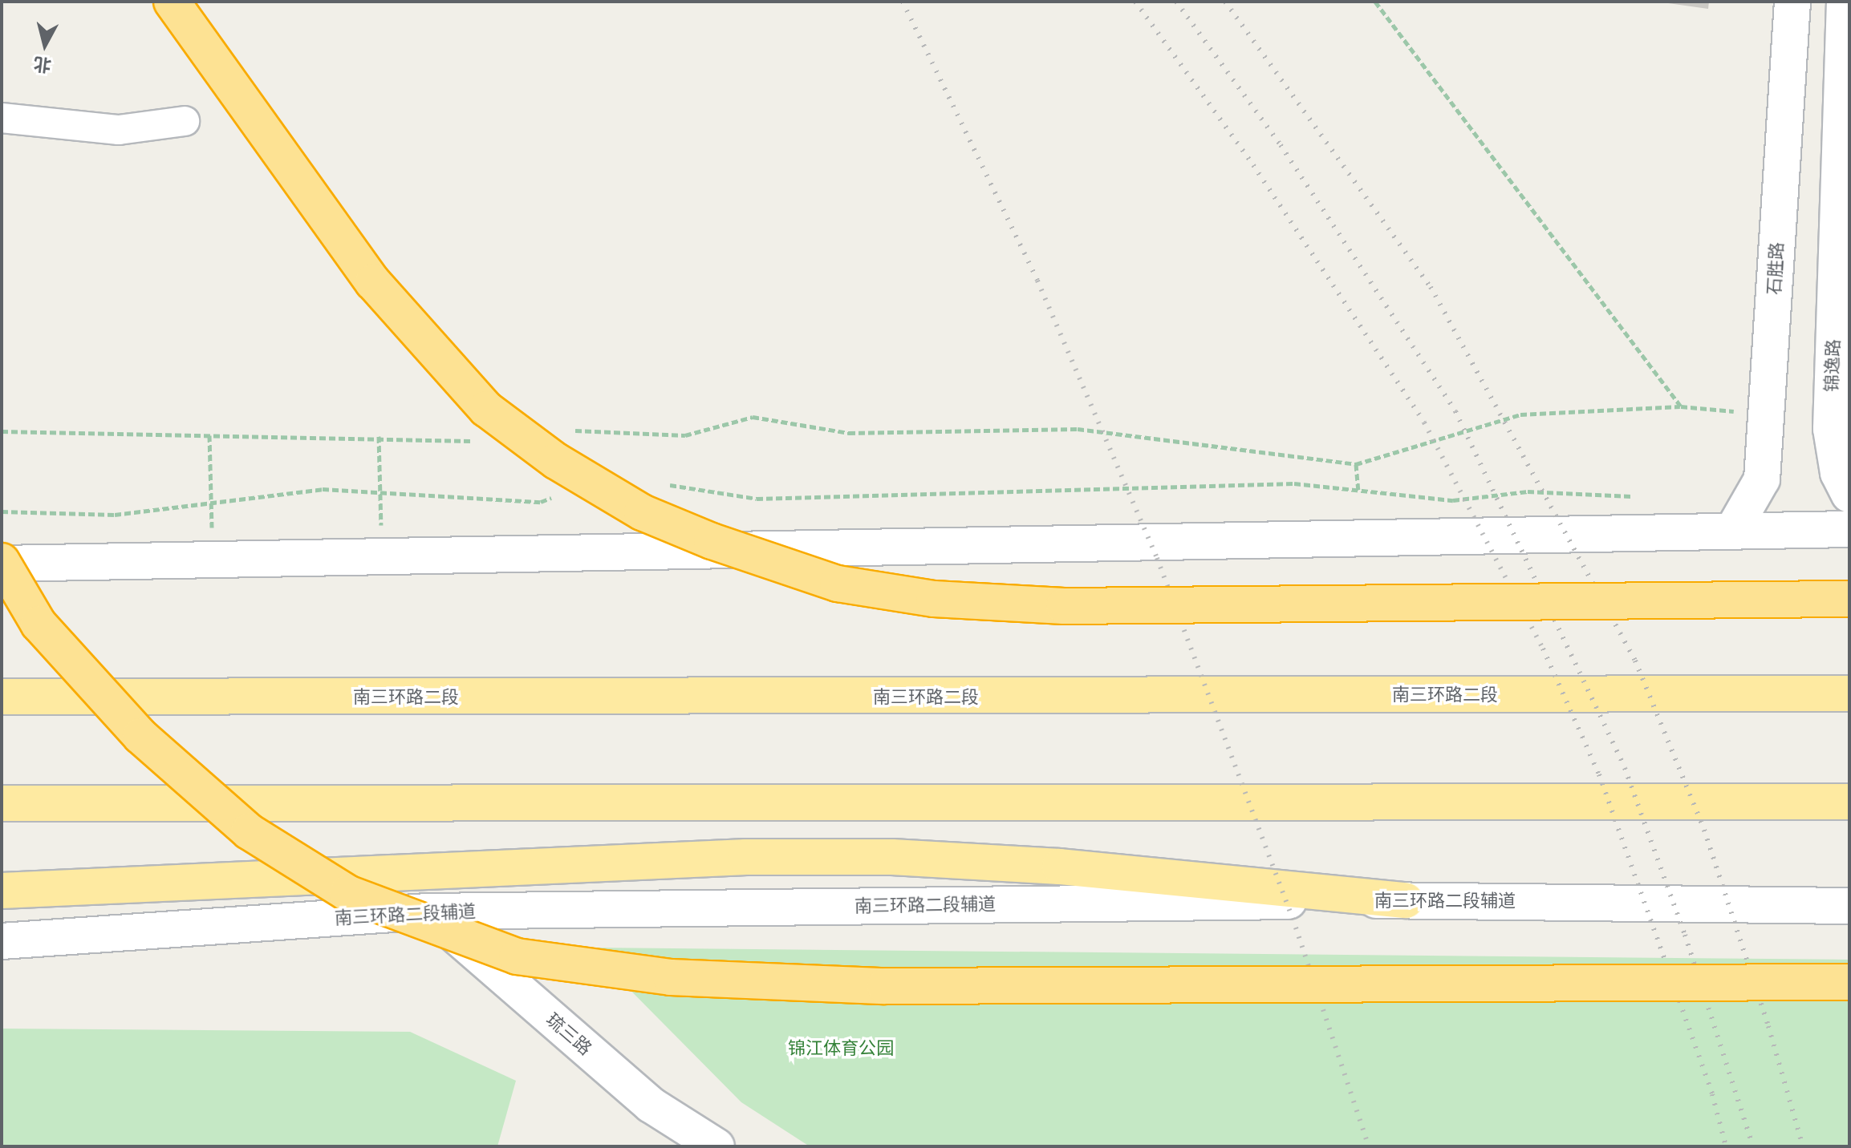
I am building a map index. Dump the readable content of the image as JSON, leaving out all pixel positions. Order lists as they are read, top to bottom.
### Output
{
  "streets": {
    "highway": ["南三环路二段"],
    "main road": [
      "石胜路",
      "锦逸路",
      "南三环路二段辅道",
      "琉三路"
    ]
  },
  "crossings": [
    ["南三环路二段辅道", "琉三路"]
  ],
  "parks": ["锦江体育公园"],
  "north": "bottom"
}
